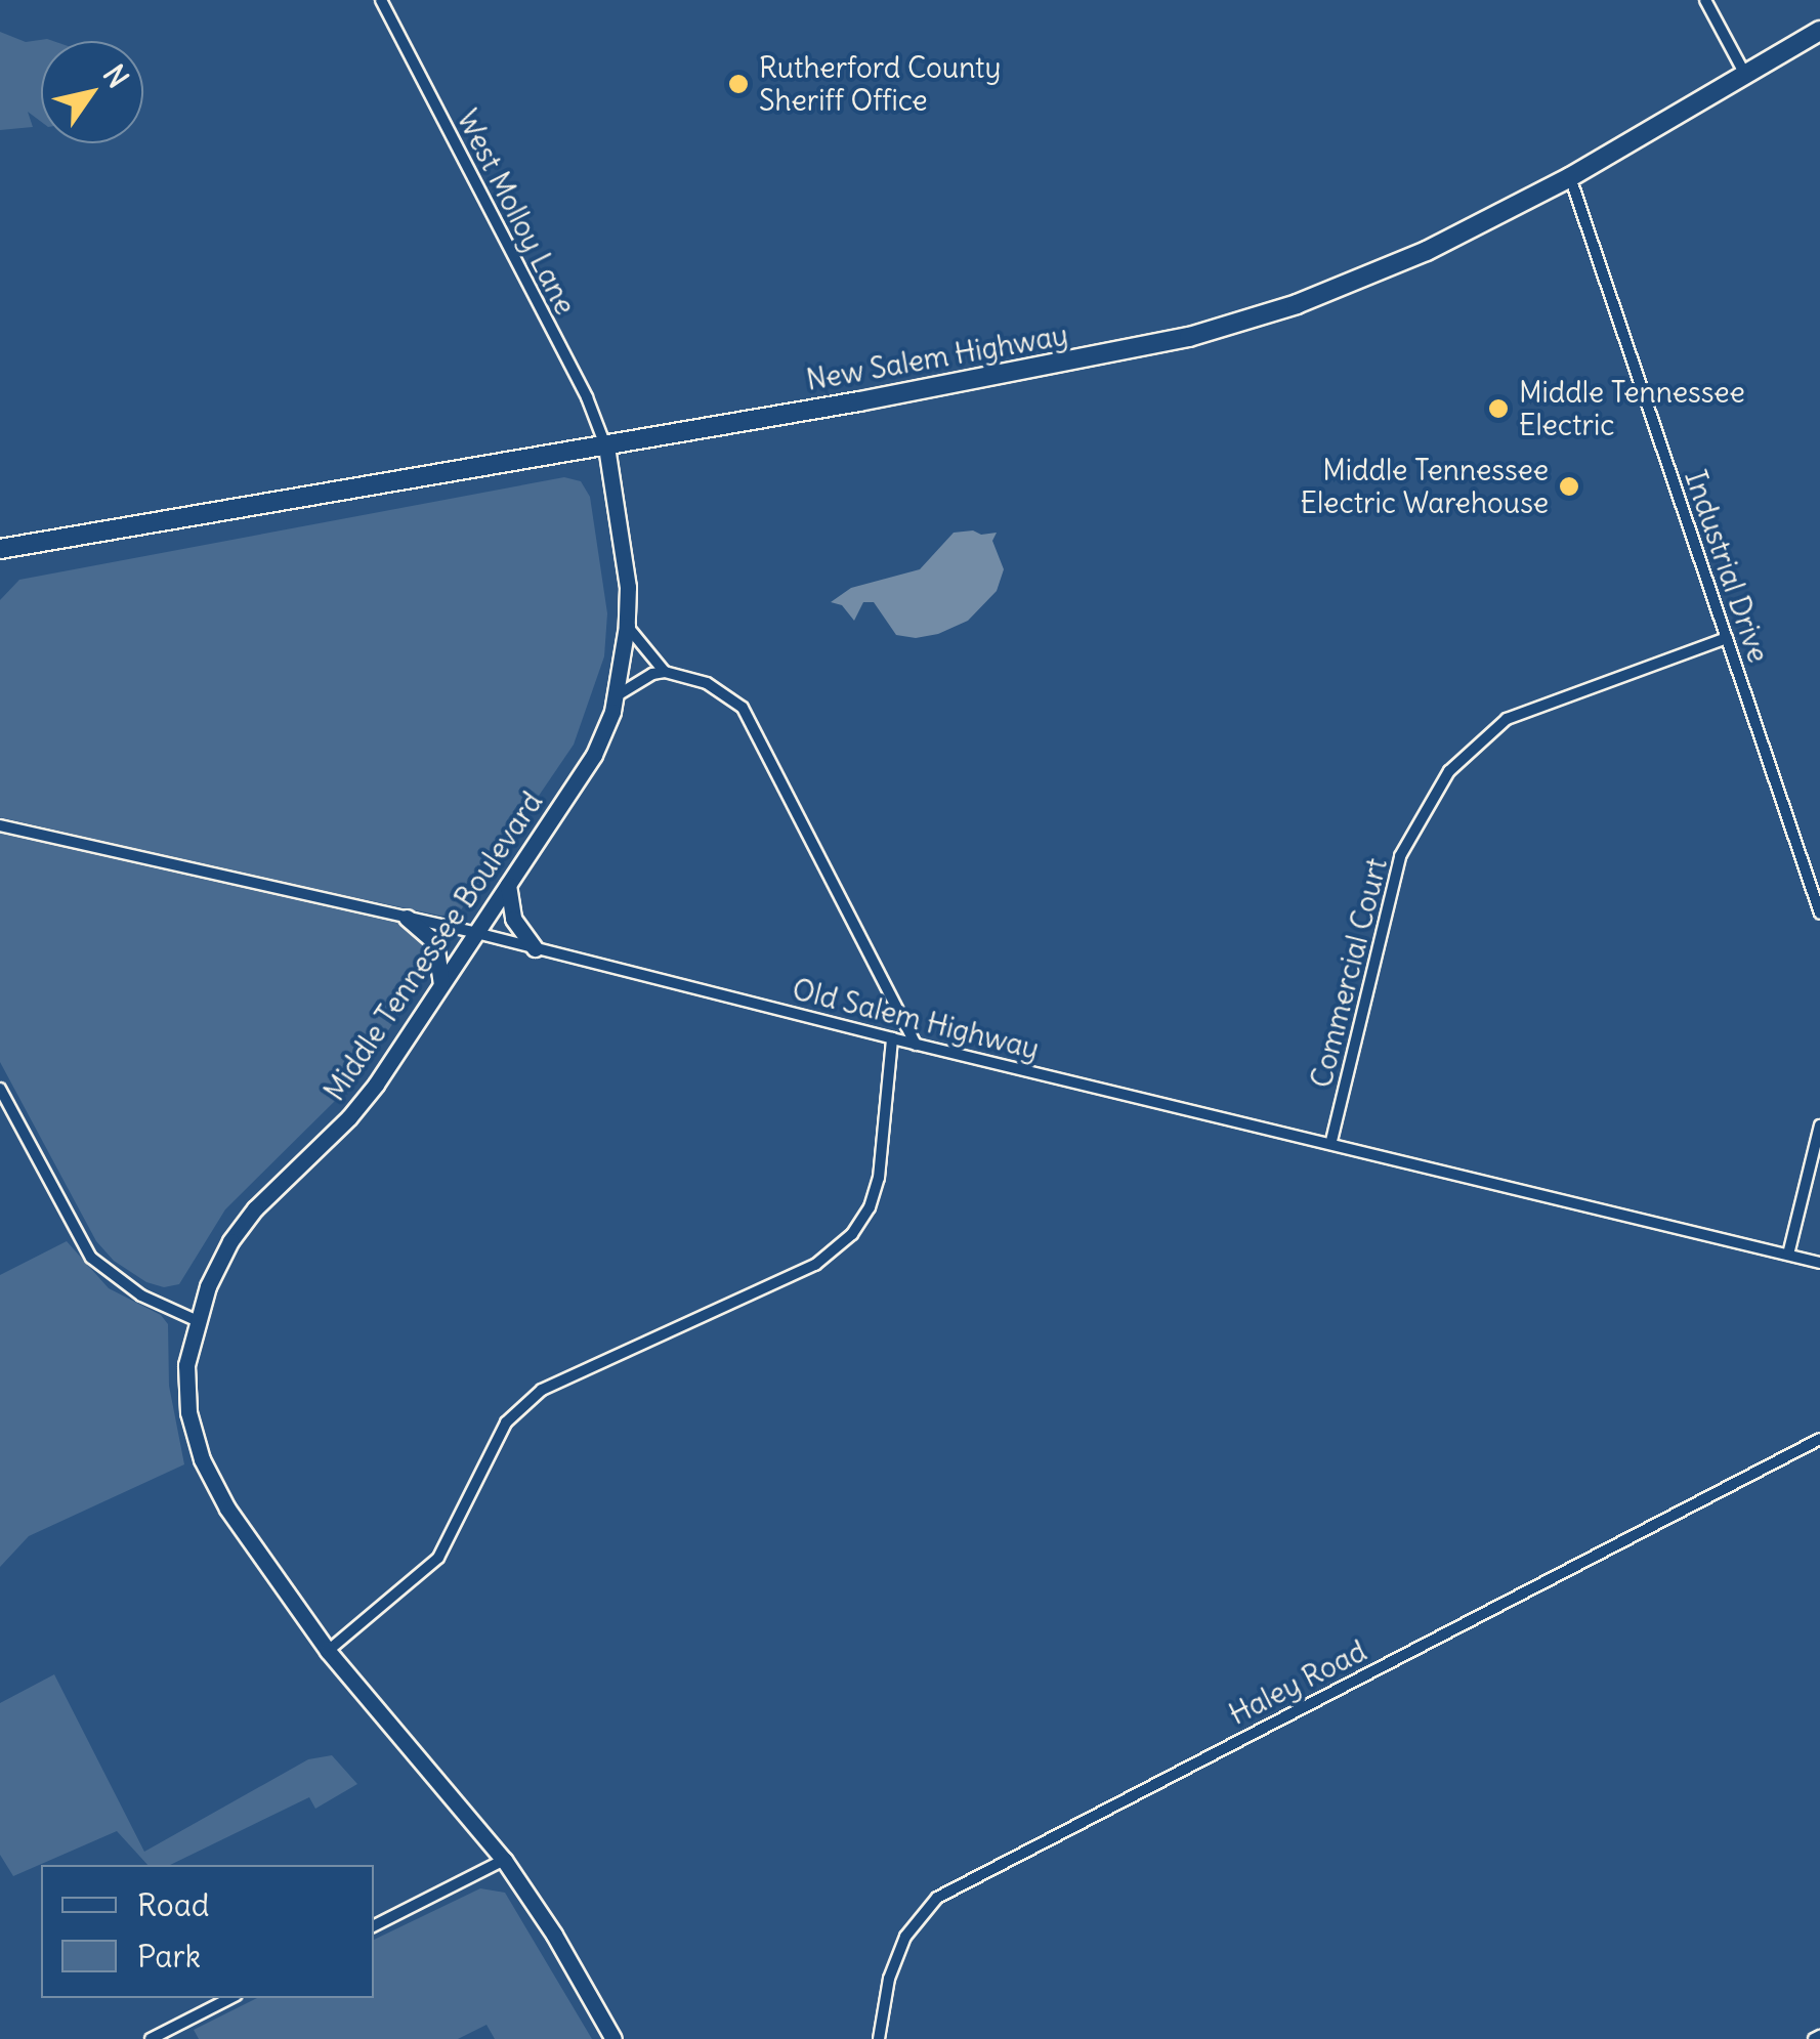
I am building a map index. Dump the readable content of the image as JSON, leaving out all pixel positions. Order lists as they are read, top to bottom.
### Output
{
  "streets": {
    "main road": ["New Salem Highway", "Middle Tennessee Boulevard"],
    "street": [
      "West Molloy Lane",
      "Industrial Drive",
      "Commercial Court",
      "Old Salem Highway",
      "Haley Road"
    ]
  },
  "crossings": [
    ["West Molloy Lane", "New Salem Highway"],
    ["West Molloy Lane", "Middle Tennessee Boulevard"],
    ["New Salem Highway", "Industrial Drive"],
    ["New Salem Highway", "Middle Tennessee Boulevard"],
    ["Industrial Drive", "Commercial Court"],
    ["Middle Tennessee Boulevard", "Old Salem Highway"],
    ["Commercial Court", "Old Salem Highway"]
  ],
  "places": ["Rutherford County Sheriff Office", "Middle Tennessee Electric", "Middle Tennessee Electric Warehouse"],
  "legend": ["Road", "Park"],
  "north": "top right"
}
